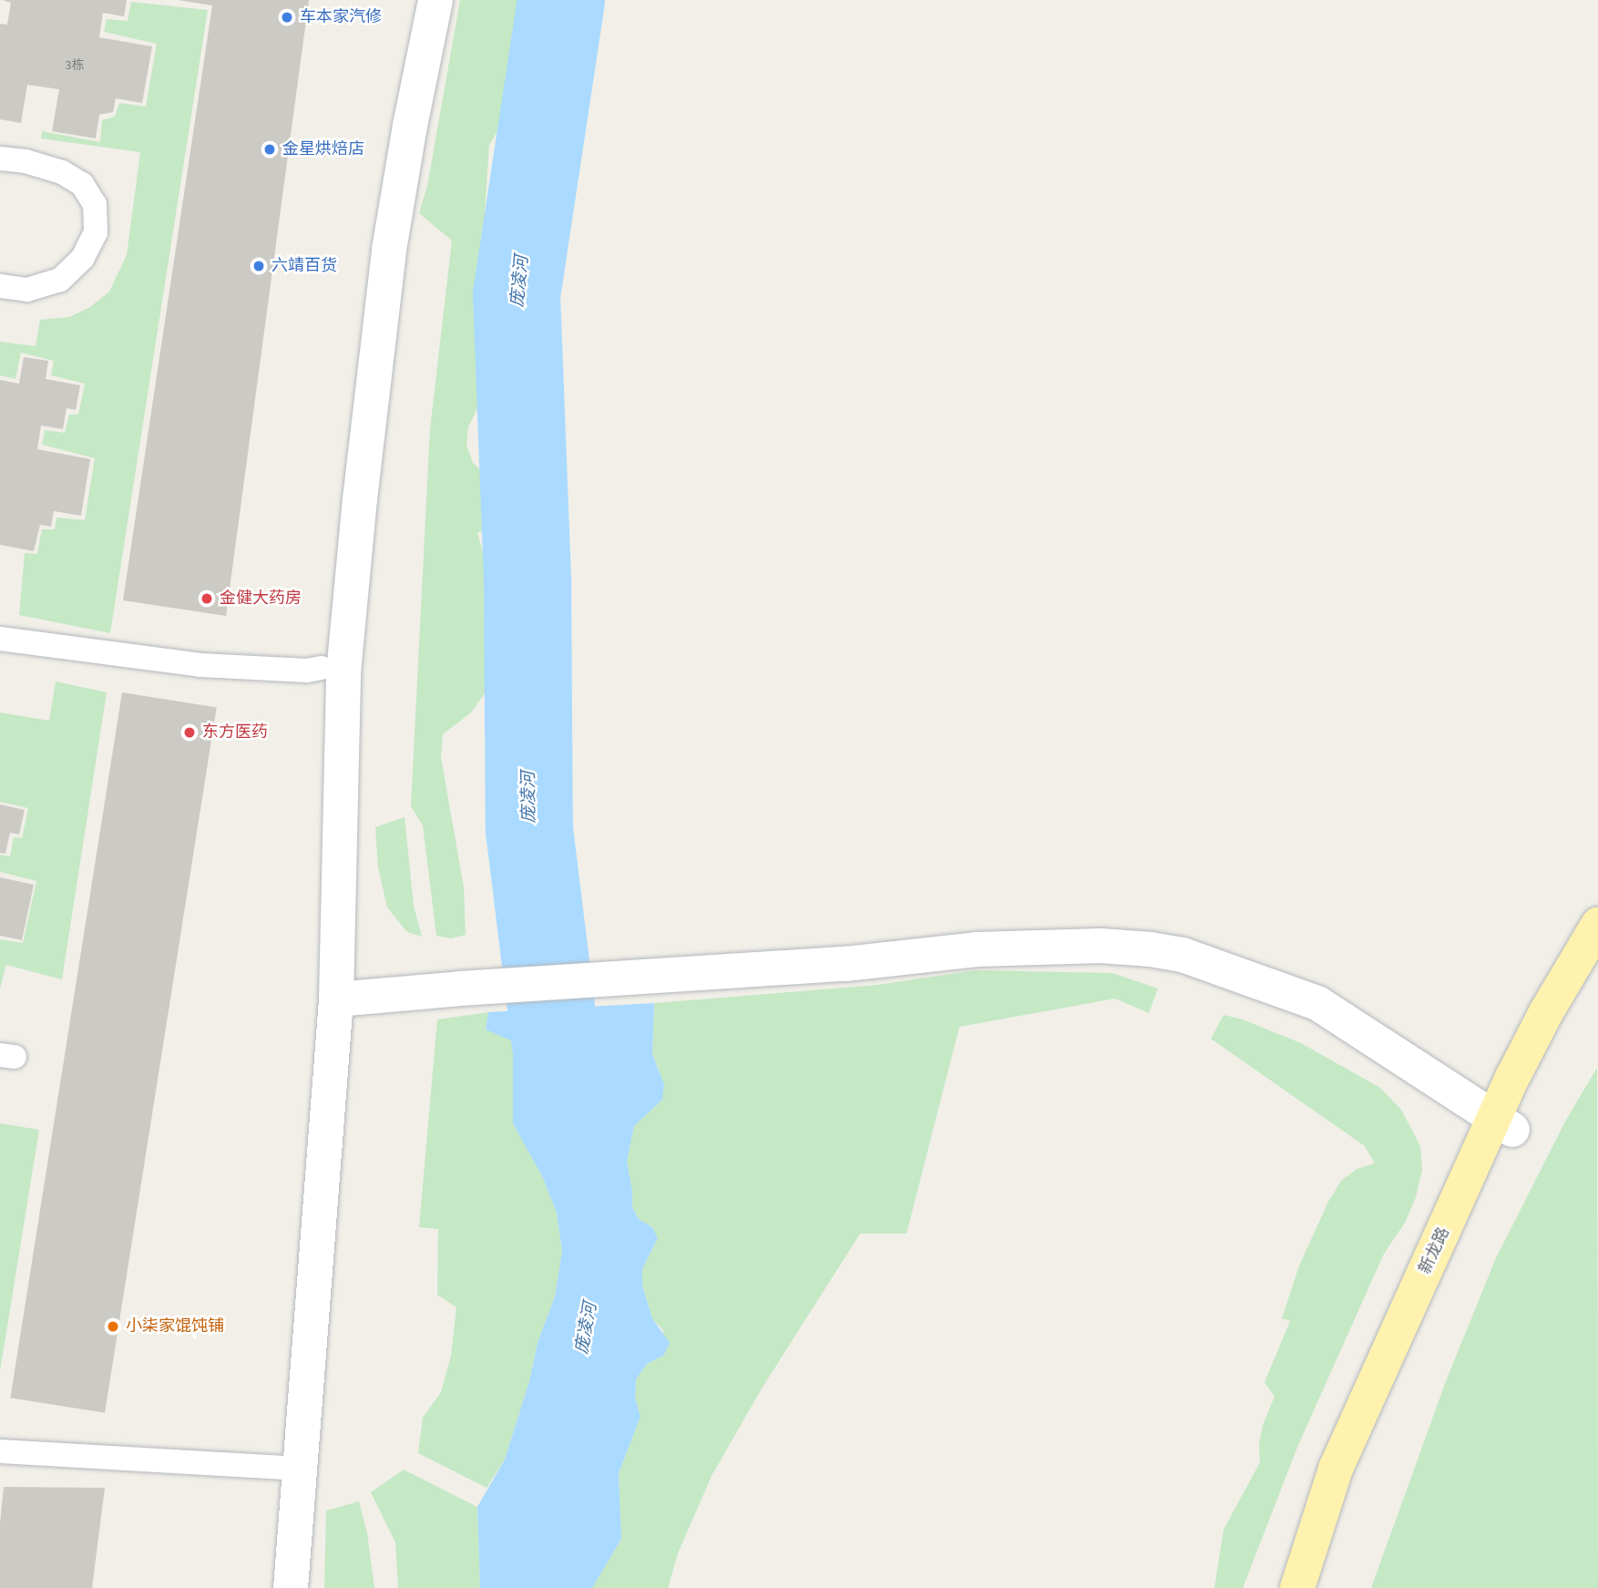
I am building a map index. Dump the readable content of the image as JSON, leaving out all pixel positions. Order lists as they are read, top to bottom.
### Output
{
  "streets": {
    "main road": ["新龙路"]
  },
  "water": ["庞凌河"],
  "places": [
    "车本家汽修",
    "金星烘焙店",
    "六靖百货",
    "金健大药房",
    "东方医药",
    "小柒家馄饨铺"
  ],
  "house_numbers": ["3栋"]
}
